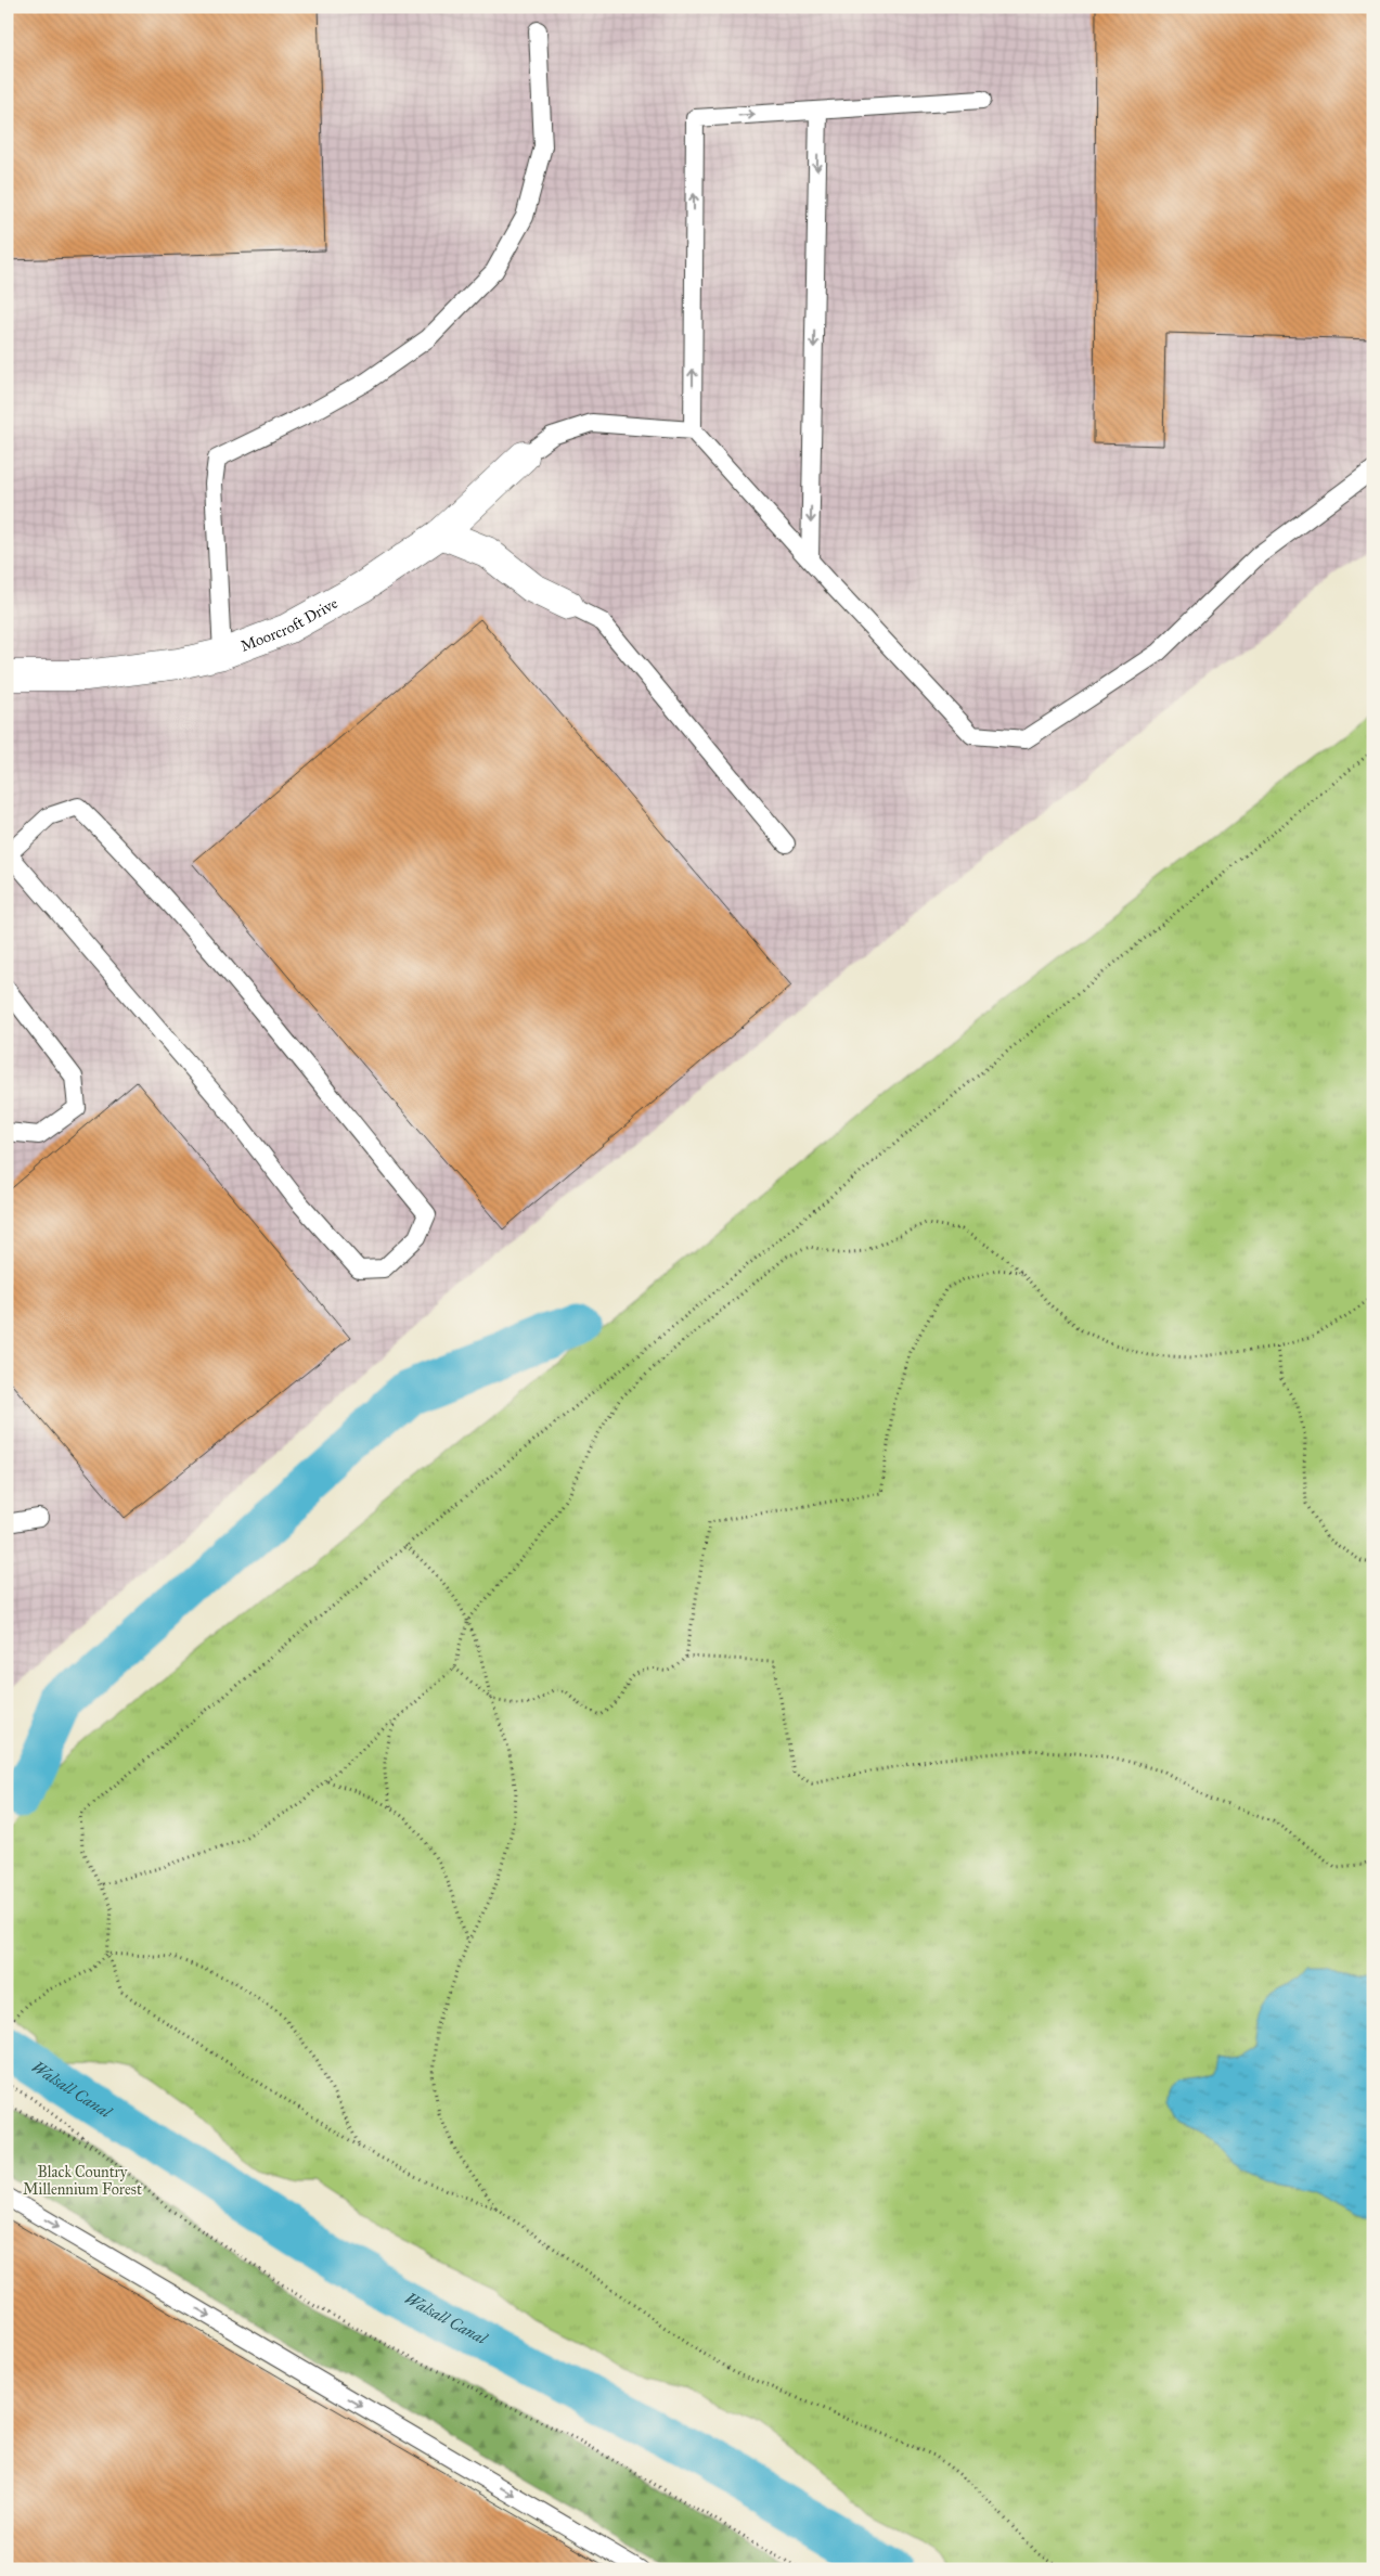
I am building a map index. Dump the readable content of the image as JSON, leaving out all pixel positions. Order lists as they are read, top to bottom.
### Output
{
  "streets": {
    "street": ["Moorcroft Drive"]
  },
  "water": ["Walsall Canal"],
  "parks": ["Black Country Millennium Forest"]
}
